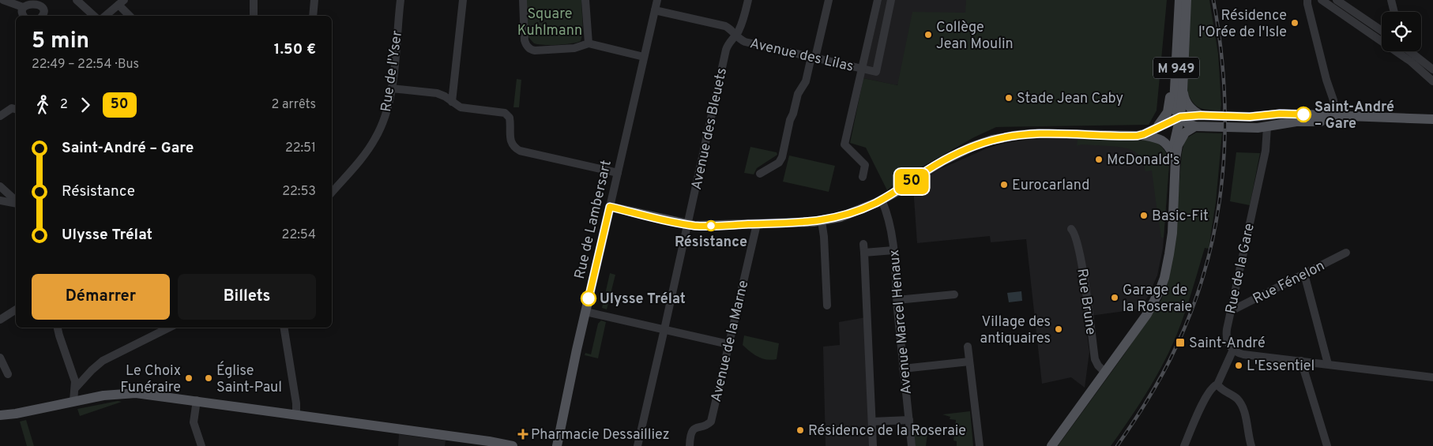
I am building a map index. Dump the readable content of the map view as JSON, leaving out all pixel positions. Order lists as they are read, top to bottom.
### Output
{
  "streets": {
    "main road": ["M 949", "Rue de Lambersart"],
    "street": [
      "Avenue des Lilas",
      "Rue de l'Yser",
      "Avenue des Bleuets",
      "Rue de la Gare",
      "Rue Fénelon",
      "Rue Brune",
      "Avenue Marcel Henaux",
      "Avenue de la Marne"
    ]
  },
  "crossings": [
    ["Avenue des Lilas", "Avenue des Bleuets"],
    ["Avenue des Lilas", "Rue de Lambersart"],
    ["Rue de la Gare", "Rue Fénelon"]
  ],
  "parks": ["Square Kuhlmann"],
  "places": {
    "other": [
      "Résidence l'Orée de l'Isle",
      "Collège Jean Moulin",
      "Stade Jean Caby",
      "Saint-André – Gare",
      "McDonald's",
      "Eurocarland",
      "Basic-Fit",
      "Résistance",
      "Garage de la Roseraie",
      "Ulysse Trélat",
      "Village des antiquaires",
      "L'Essentiel",
      "Le Choix Funéraire",
      "Église Saint-Paul",
      "Résidence de la Roseraie"
    ],
    "transit": ["Saint-André"],
    "health": ["Pharmacie Dessailliez"]
  },
  "lines": ["bus line 50"],
  "page": {
    "on_map": "50",
    "heading": ["5 min", "22:49 – 22:54 · Bus", "1.50 €"],
    "legs": ["2", "50", "2 arrêts"],
    "list": [
      {
        "name": "Saint-André – Gare",
        "value": "22:51"
      },
      {
        "name": "Résistance",
        "value": "22:53"
      },
      {
        "name": "Ulysse Trélat",
        "value": "22:54"
      }
    ],
    "buttons": ["Démarrer", "Billets"]
  }
}
